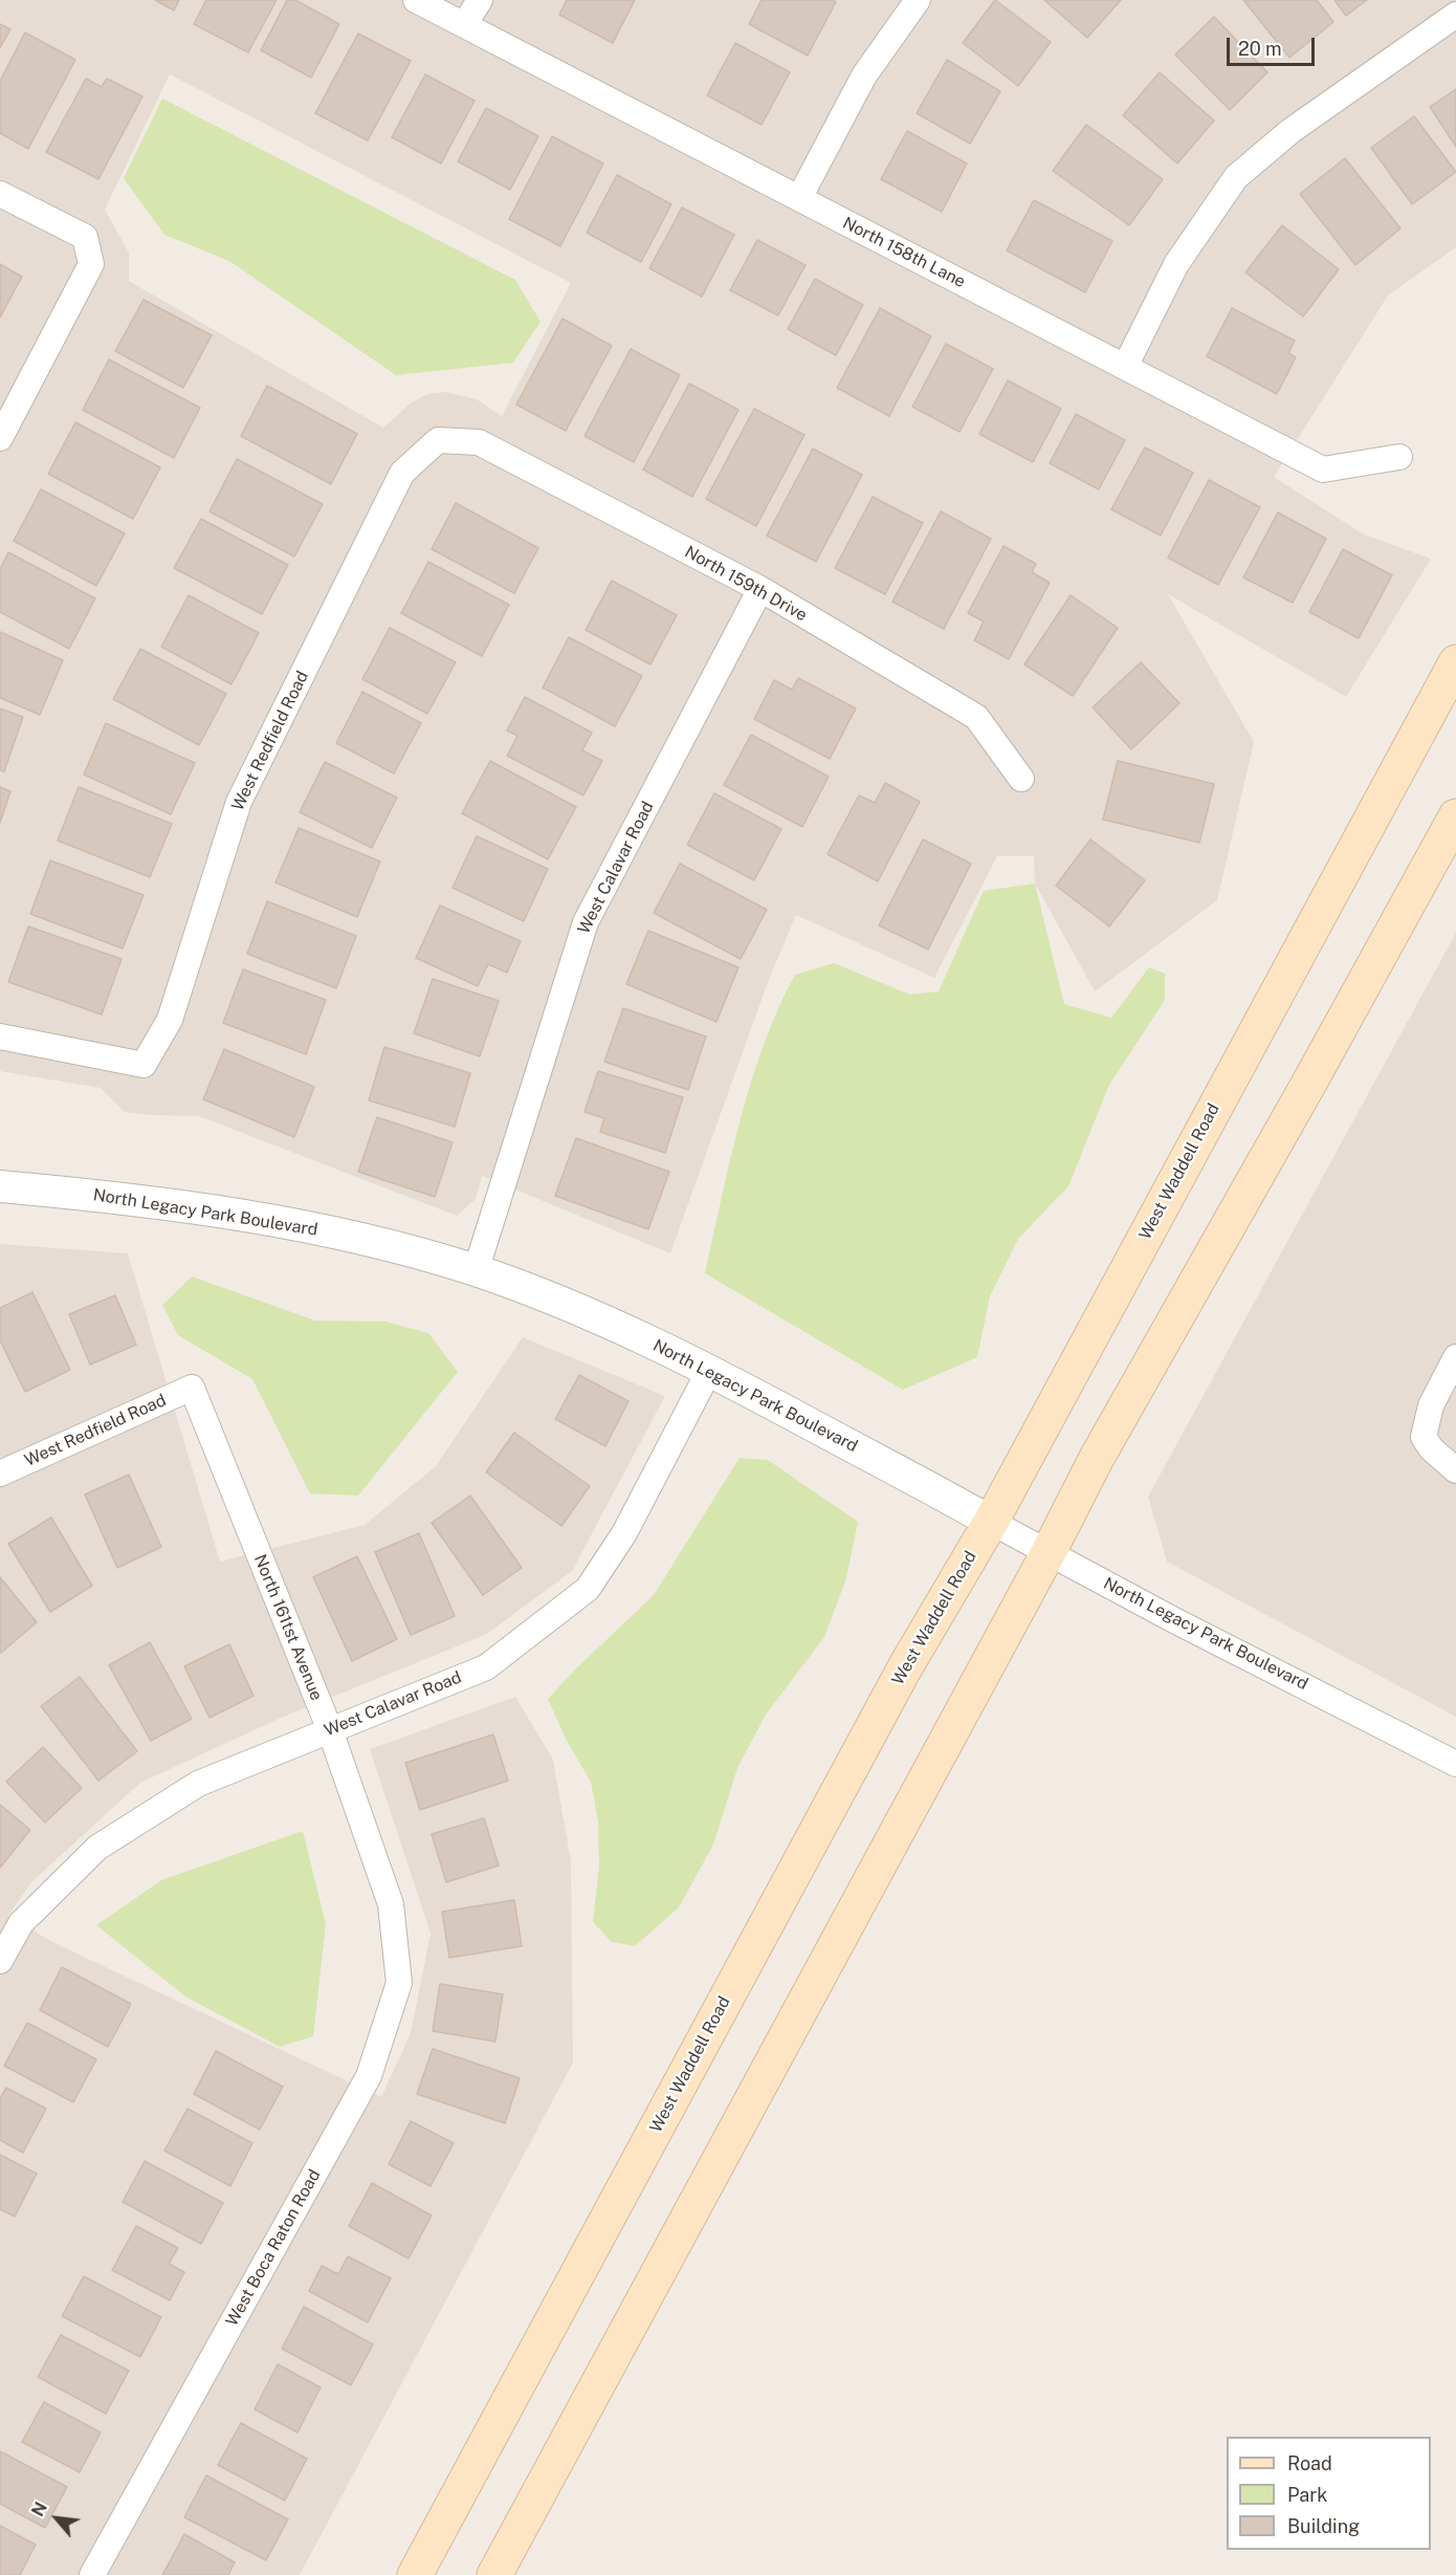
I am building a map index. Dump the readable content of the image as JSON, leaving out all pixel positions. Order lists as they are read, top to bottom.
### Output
{
  "streets": {
    "main road": ["West Waddell Road"],
    "street": [
      "North 158th Lane",
      "North 159th Drive",
      "West Redfield Road",
      "West Calavar Road",
      "North Legacy Park Boulevard",
      "North 161tst Avenue",
      "West Boca Raton Road"
    ]
  },
  "crossings": [
    ["North 159th Drive", "West Redfield Road"],
    ["North 159th Drive", "West Calavar Road"],
    ["West Redfield Road", "North 161tst Avenue"],
    ["West Calavar Road", "North Legacy Park Boulevard"],
    ["West Calavar Road", "North 161tst Avenue"],
    ["West Waddell Road", "North Legacy Park Boulevard"],
    ["North 161tst Avenue", "West Boca Raton Road"]
  ],
  "legend": ["Road", "Park", "Building"],
  "scale_bar": "20 m",
  "north": "top left"
}
